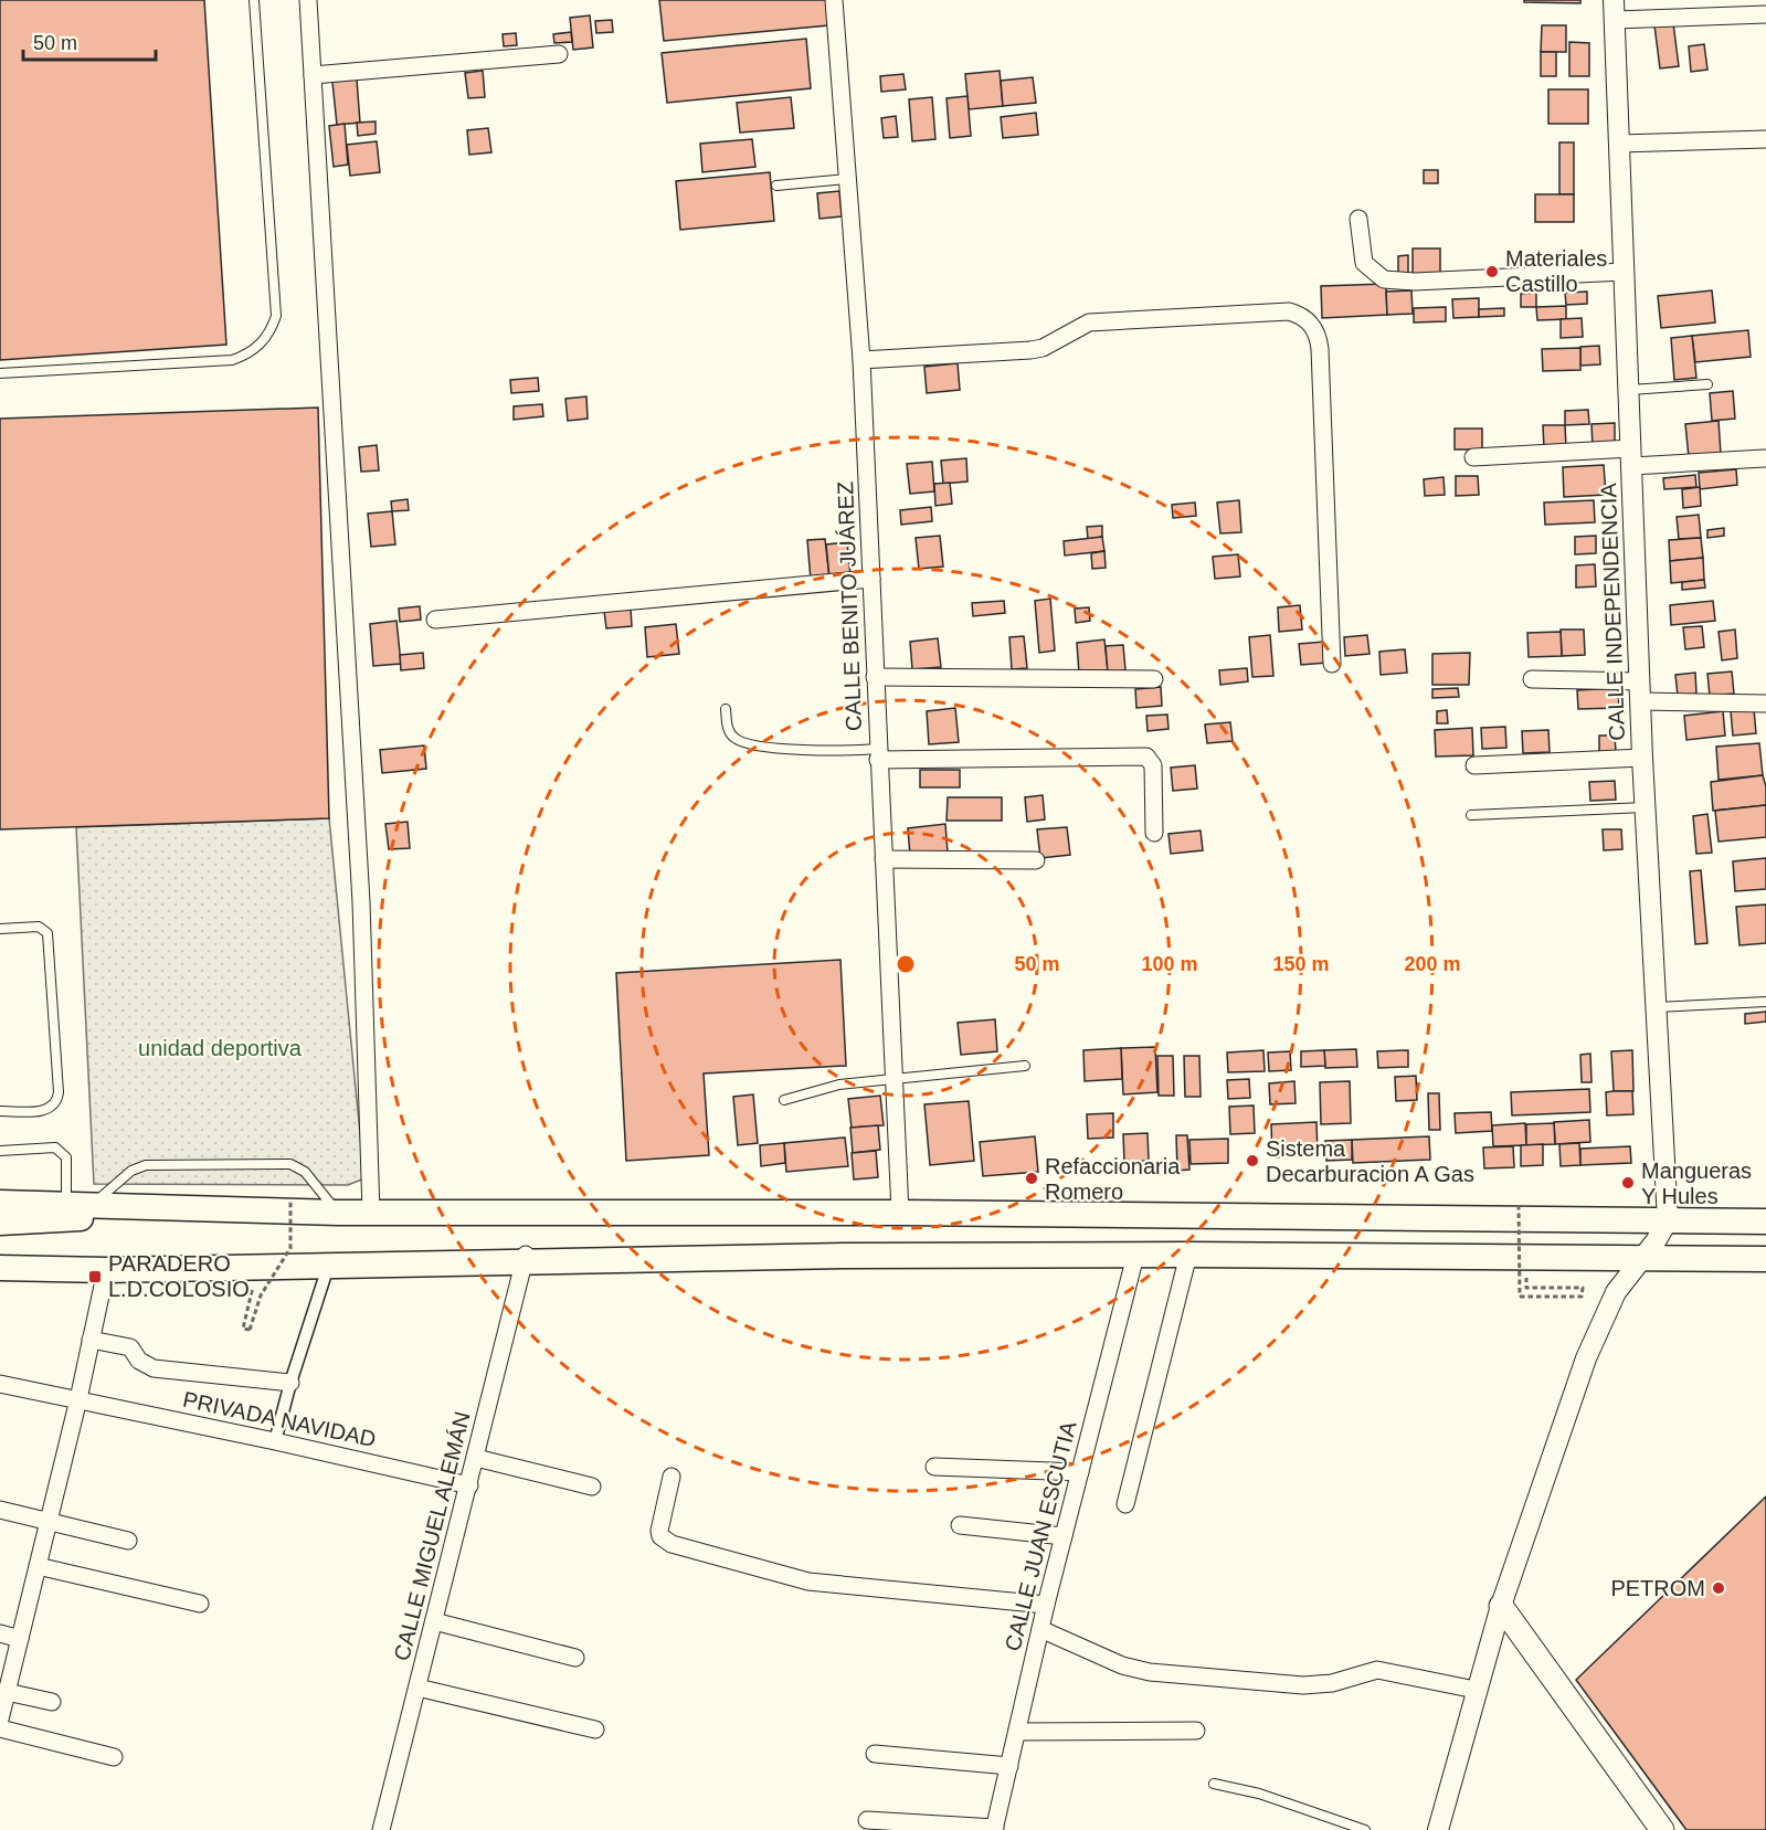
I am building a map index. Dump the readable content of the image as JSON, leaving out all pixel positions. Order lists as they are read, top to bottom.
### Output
{
  "streets": {
    "street": [
      "CALLE BENITO JUÁREZ",
      "CALLE INDEPENDENCIA",
      "PRIVADA NAVIDAD",
      "CALLE MIGUEL ALEMÁN",
      "CALLE JUAN ESCUTIA"
    ]
  },
  "crossings": [
    ["PRIVADA NAVIDAD", "CALLE MIGUEL ALEMÁN"]
  ],
  "parks": ["unidad deportiva"],
  "places": {
    "other": [
      "Materiales Castillo",
      "Sistema Decarburacion A Gas",
      "Refaccionaria Romero",
      "Mangueras Y Hules",
      "PETROM"
    ],
    "transit": ["PARADERO L.D.COLOSIO"]
  },
  "scale_bar": "50 m",
  "rings": [
    "50 m",
    "100 m",
    "150 m",
    "200 m"
  ]
}
